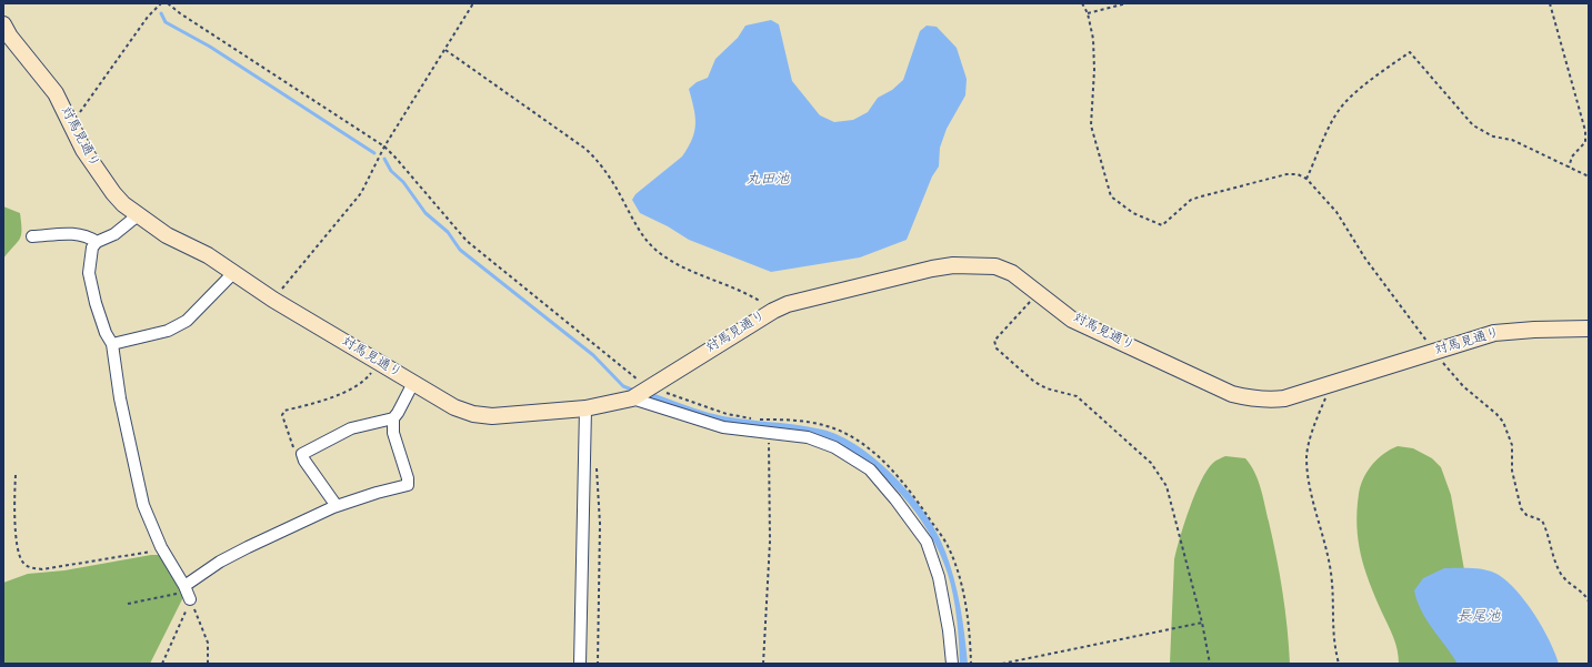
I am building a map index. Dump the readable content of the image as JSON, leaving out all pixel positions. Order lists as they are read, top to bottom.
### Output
{
  "streets": {
    "street": ["対馬見通り"]
  },
  "water": ["丸田池", "長尾池"]
}
